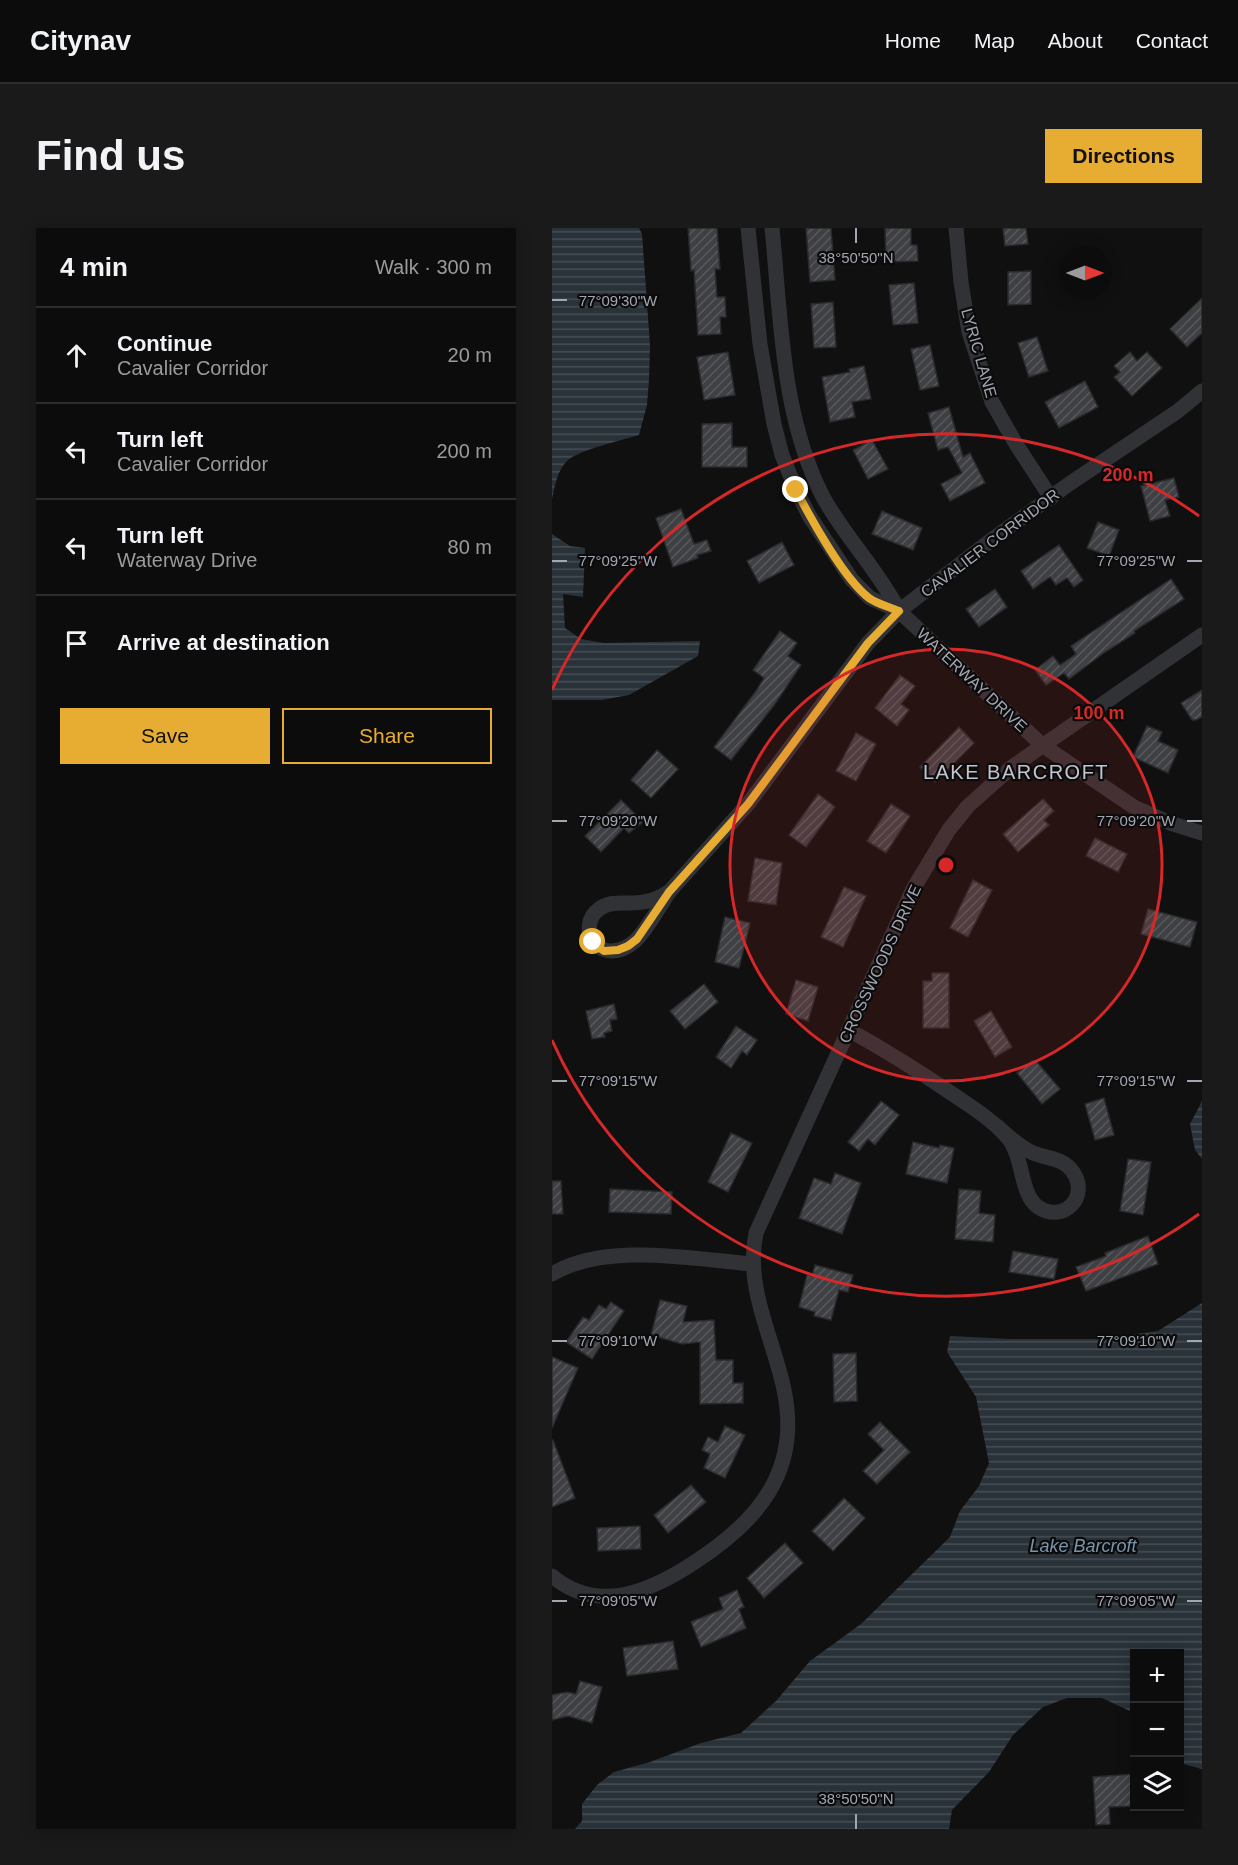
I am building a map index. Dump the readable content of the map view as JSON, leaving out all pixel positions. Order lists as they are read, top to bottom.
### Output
{
  "streets": {
    "street": [
      "LYRIC LANE",
      "CAVALIER CORRIDOR",
      "WATERWAY DRIVE",
      "CROSSWOODS DRIVE"
    ]
  },
  "crossings": [
    ["LYRIC LANE", "CAVALIER CORRIDOR"],
    ["CAVALIER CORRIDOR", "WATERWAY DRIVE"],
    ["WATERWAY DRIVE", "CROSSWOODS DRIVE"]
  ],
  "districts": ["LAKE BARCROFT"],
  "water": ["Lake Barcroft"],
  "north": "right",
  "page": {
    "header": "Citynav",
    "nav": [
      "Home",
      "Map",
      "About",
      "Contact"
    ],
    "buttons": [
      "Directions",
      ["Save", "Share"]
    ],
    "title": "Find us",
    "heading": ["4 min", "Walk · 300 m"],
    "list": [
      ["Continue", "Cavalier Corridor", "20 m"],
      ["Turn left", "Cavalier Corridor", "200 m"],
      ["Turn left", "Waterway Drive", "80 m"],
      "Arrive at destination"
    ],
    "map_buttons": ["+", "−"]
  },
  "coordinates": [
    "38°50'50\"N",
    "77°09'30\"W",
    "77°09'25\"W",
    "77°09'20\"W",
    "77°09'15\"W",
    "77°09'10\"W",
    "77°09'05\"W"
  ],
  "rings": ["200 m", "100 m"]
}
